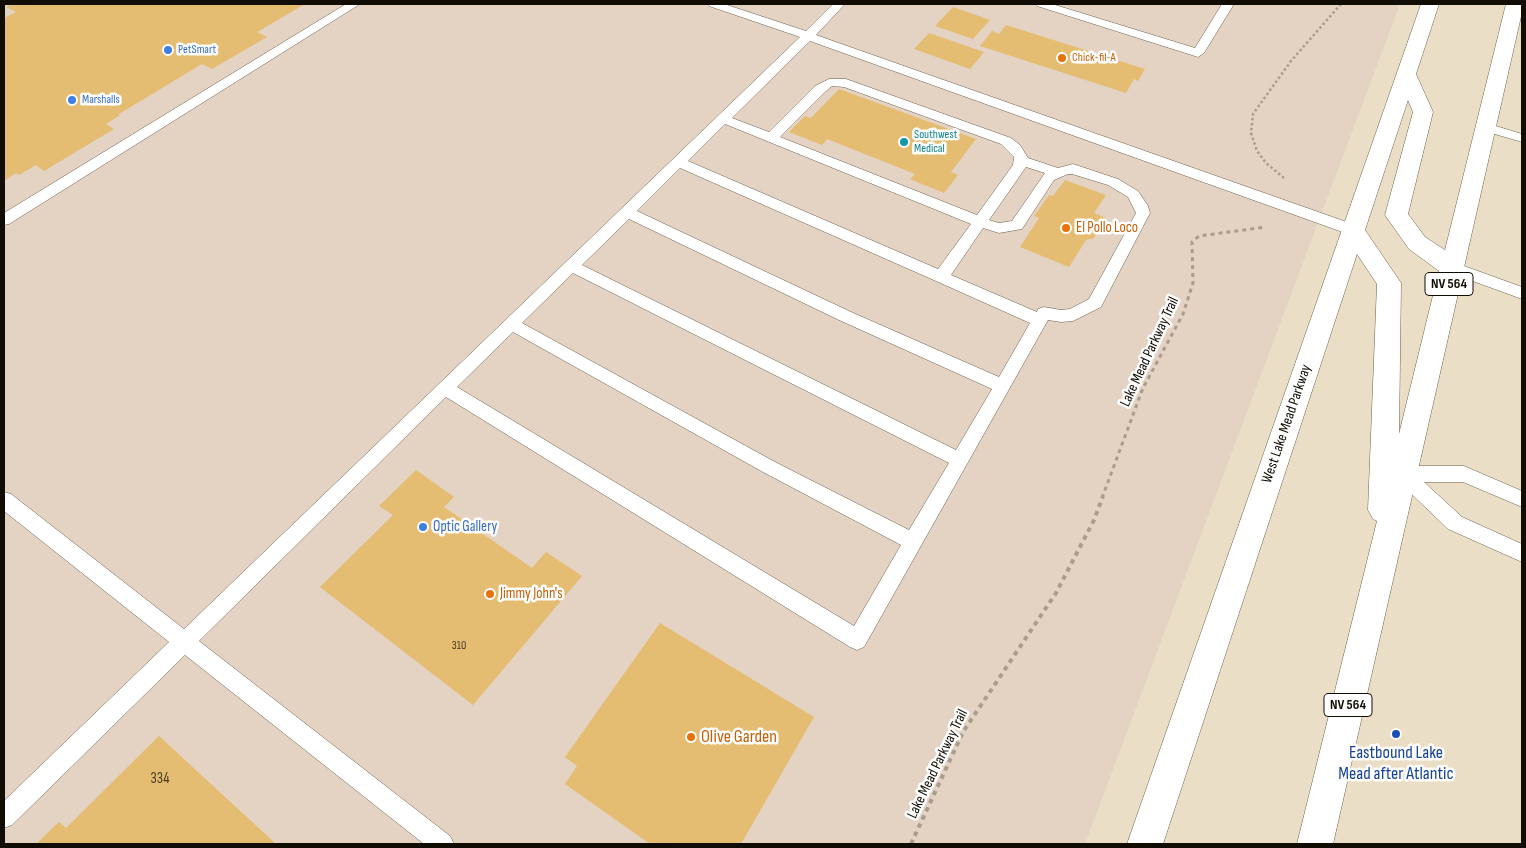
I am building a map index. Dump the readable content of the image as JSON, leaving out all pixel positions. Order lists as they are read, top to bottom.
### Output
{
  "streets": {
    "main road": ["NV 564", "West Lake Mead Parkway"],
    "path": ["Lake Mead Parkway Trail"]
  },
  "places": [
    "PetSmart",
    "Chick-fil-A",
    "Marshalls",
    "Southwest Medical",
    "El Pollo Loco",
    "Optic Gallery",
    "Jimmy John's",
    "Eastbound Lake Mead after Atlantic",
    "Olive Garden"
  ],
  "house_numbers": ["310", "334"]
}
